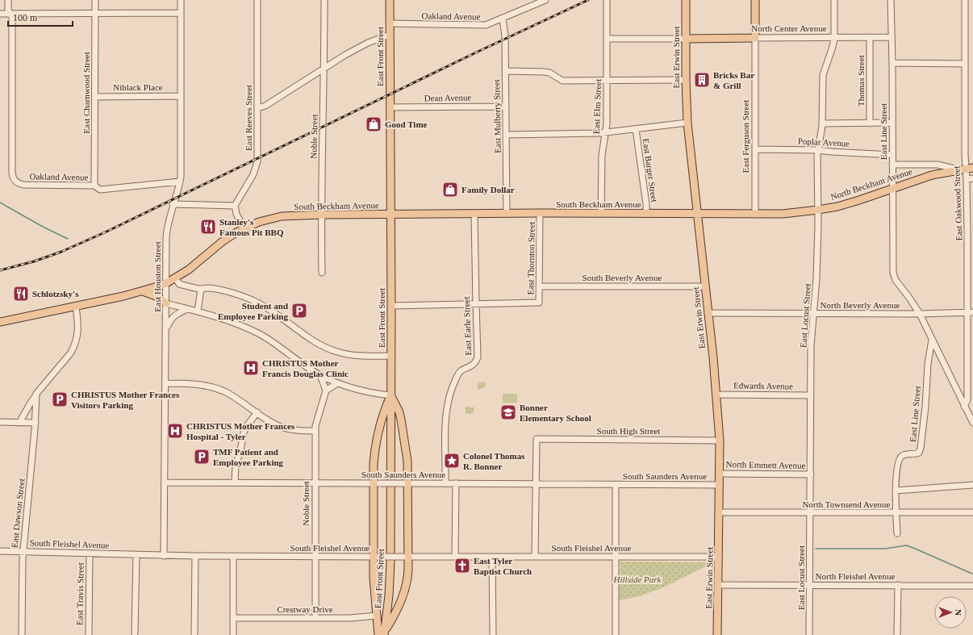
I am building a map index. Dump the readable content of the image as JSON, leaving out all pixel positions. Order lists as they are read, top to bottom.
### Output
{
  "streets": {
    "main road": [
      "North Center Avenue",
      "East Front Street",
      "East Erwin Street",
      "East Ferguson Street",
      "North Beckham Avenue",
      "South Beckham Avenue"
    ],
    "street": [
      "Oakland Avenue",
      "Thomas Street",
      "Niblack Place",
      "East Charnwood Street",
      "Dean Avenue",
      "East Elm Street",
      "East Mulberry Street",
      "East Reeves Street",
      "East Line Street",
      "Noble Street",
      "Poplar Avenue",
      "East Barger Street",
      "East Oakwood Street",
      "East Thornton Street",
      "East Houston Street",
      "South Beverly Avenue",
      "North Beverly Avenue",
      "East Locust Street",
      "East Earle Street",
      "Edwards Avenue",
      "South High Street",
      "North Emmett Avenue",
      "South Saunders Avenue",
      "North Townsend Avenue",
      "East Dawson Street",
      "South Fleishel Avenue",
      "North Fleishel Avenue",
      "East Travis Street",
      "Crestway Drive"
    ]
  },
  "crossings": [
    ["Oakland Avenue", "East Front Street"],
    ["Oakland Avenue", "East Charnwood Street"],
    ["Oakland Avenue", "East Mulberry Street"],
    ["Oakland Avenue", "East Houston Street"],
    ["North Center Avenue", "East Erwin Street"],
    ["North Center Avenue", "Thomas Street"],
    ["North Center Avenue", "East Line Street"],
    ["North Center Avenue", "East Ferguson Street"],
    ["North Center Avenue", "East Locust Street"],
    ["East Front Street", "Dean Avenue"],
    ["East Front Street", "South Beckham Avenue"],
    ["East Erwin Street", "North Beckham Avenue"],
    ["East Erwin Street", "South Beckham Avenue"],
    ["East Erwin Street", "South Beverly Avenue"],
    ["East Erwin Street", "North Beverly Avenue"],
    ["East Erwin Street", "Edwards Avenue"],
    ["East Erwin Street", "South High Street"],
    ["East Erwin Street", "North Emmett Avenue"],
    ["East Erwin Street", "South Saunders Avenue"],
    ["East Erwin Street", "North Townsend Avenue"],
    ["East Erwin Street", "South Fleishel Avenue"],
    ["East Erwin Street", "North Fleishel Avenue"],
    ["Niblack Place", "East Charnwood Street"],
    ["Niblack Place", "East Houston Street"],
    ["Dean Avenue", "East Mulberry Street"],
    ["East Elm Street", "South Beckham Avenue"],
    ["East Mulberry Street", "South Beckham Avenue"],
    ["East Line Street", "Poplar Avenue"],
    ["East Line Street", "North Beckham Avenue"],
    ["East Line Street", "East Oakwood Street"],
    ["East Line Street", "North Beverly Avenue"],
    ["East Line Street", "North Townsend Avenue"],
    ["Noble Street", "South Beckham Avenue"],
    ["Noble Street", "South Saunders Avenue"],
    ["Noble Street", "South Fleishel Avenue"],
    ["Noble Street", "Crestway Drive"],
    ["East Ferguson Street", "Poplar Avenue"],
    ["East Ferguson Street", "North Beckham Avenue"],
    ["Poplar Avenue", "East Locust Street"],
    ["East Barger Street", "South Beckham Avenue"],
    ["North Beckham Avenue", "East Oakwood Street"],
    ["North Beckham Avenue", "South Beckham Avenue"],
    ["North Beckham Avenue", "East Locust Street"],
    ["East Oakwood Street", "North Beverly Avenue"],
    ["South Beckham Avenue", "East Thornton Street"],
    ["South Beckham Avenue", "East Houston Street"],
    ["South Beckham Avenue", "East Earle Street"],
    ["East Thornton Street", "South Beverly Avenue"],
    ["East Thornton Street", "East Earle Street"],
    ["East Houston Street", "South Saunders Avenue"],
    ["East Houston Street", "South Fleishel Avenue"],
    ["North Beverly Avenue", "East Locust Street"],
    ["East Locust Street", "Edwards Avenue"],
    ["East Locust Street", "North Emmett Avenue"],
    ["East Locust Street", "North Townsend Avenue"],
    ["East Locust Street", "North Fleishel Avenue"],
    ["East Earle Street", "South Saunders Avenue"],
    ["South High Street", "South Saunders Avenue"],
    ["East Dawson Street", "South Fleishel Avenue"],
    ["South Fleishel Avenue", "East Travis Street"]
  ],
  "parks": ["Hillside Park"],
  "places": {
    "building": ["Bricks Bar & Grill"],
    "shop": ["Good Time", "Family Dollar"],
    "restaurant": ["Stanley's Famous Pit BBQ", "Schlotzsky's"],
    "parking": ["Student and Employee Parking", "CHRISTUS Mother Frances Visitors Parking", "TMF Patient and Employee Parking"],
    "hospital": ["CHRISTUS Mother Francis Douglas Clinic", "CHRISTUS Mother Frances Hospital - Tyler"],
    "school or university": ["Bonner Elementary School"],
    "place": ["Colonel Thomas R. Bonner"],
    "church": ["East Tyler Baptist Church"]
  },
  "scale_bar": "100 m",
  "north": "right"
}
